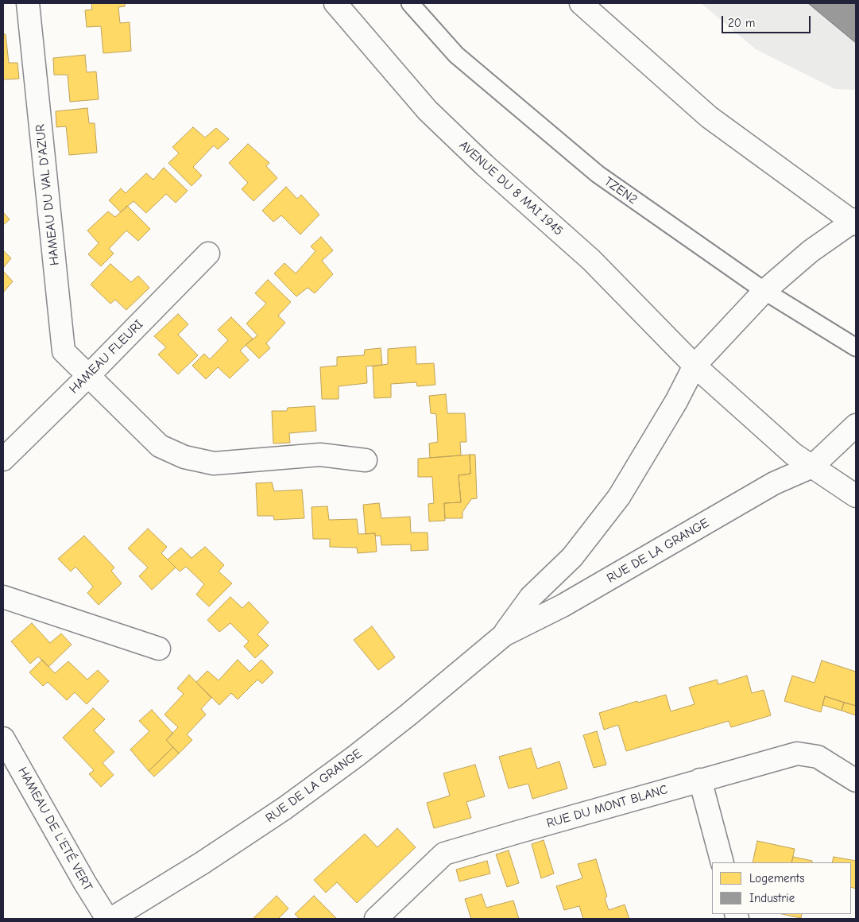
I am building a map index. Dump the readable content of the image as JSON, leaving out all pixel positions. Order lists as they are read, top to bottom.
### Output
{
  "streets": {
    "street": [
      "AVENUE DU 8 MAI 1945",
      "HAMEAU DU VAL D'AZUR",
      "HAMEAU FLEURI",
      "RUE DE LA GRANGE",
      "RUE DU MONT BLANC",
      "HAMEAU DE L'ETÉ VERT"
    ],
    "lane": ["TZEN2"]
  },
  "crossings": [
    ["AVENUE DU 8 MAI 1945", "RUE DE LA GRANGE"],
    ["TZEN2", "RUE DE LA GRANGE"],
    ["HAMEAU DU VAL D'AZUR", "HAMEAU FLEURI"]
  ],
  "legend": ["Logements", "Industrie"],
  "scale_bar": "20 m"
}
